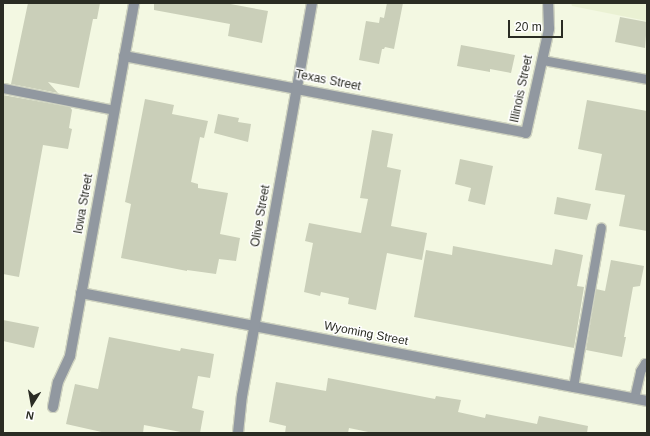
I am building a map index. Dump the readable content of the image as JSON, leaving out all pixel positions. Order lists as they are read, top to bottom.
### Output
{
  "streets": {
    "street": [
      "Texas Street",
      "Illinois Street",
      "Iowa Street",
      "Olive Street",
      "Wyoming Street"
    ]
  },
  "crossings": [
    ["Texas Street", "Illinois Street"],
    ["Texas Street", "Iowa Street"],
    ["Texas Street", "Olive Street"],
    ["Iowa Street", "Wyoming Street"],
    ["Olive Street", "Wyoming Street"]
  ],
  "scale_bar": "20 m",
  "north": "bottom"
}
